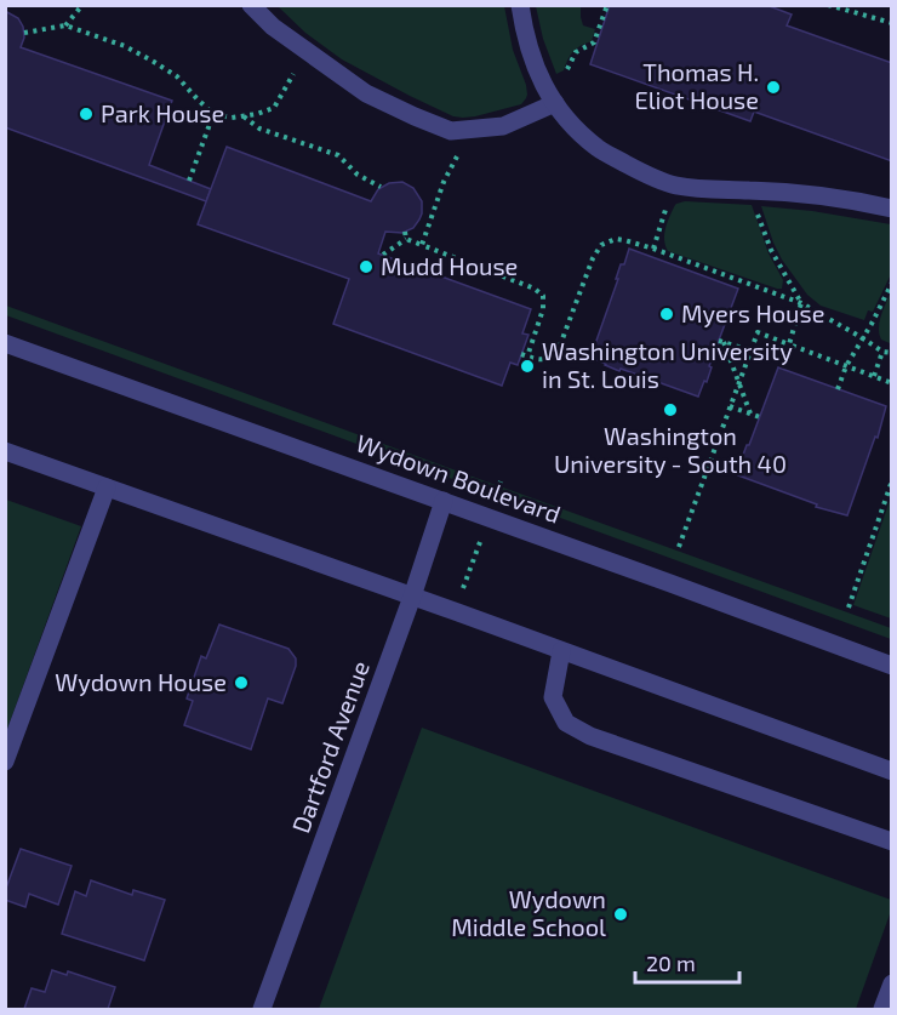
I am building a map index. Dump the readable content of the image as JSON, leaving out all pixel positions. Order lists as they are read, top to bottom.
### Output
{
  "streets": {
    "street": ["Wydown Boulevard", "Dartford Avenue"]
  },
  "crossings": [
    ["Wydown Boulevard", "Dartford Avenue"]
  ],
  "places": [
    "Thomas H. Eliot House",
    "Park House",
    "Mudd House",
    "Myers House",
    "Washington University in St. Louis",
    "Washington University - South 40",
    "Wydown House",
    "Wydown Middle School"
  ],
  "scale_bar": "20 m"
}
